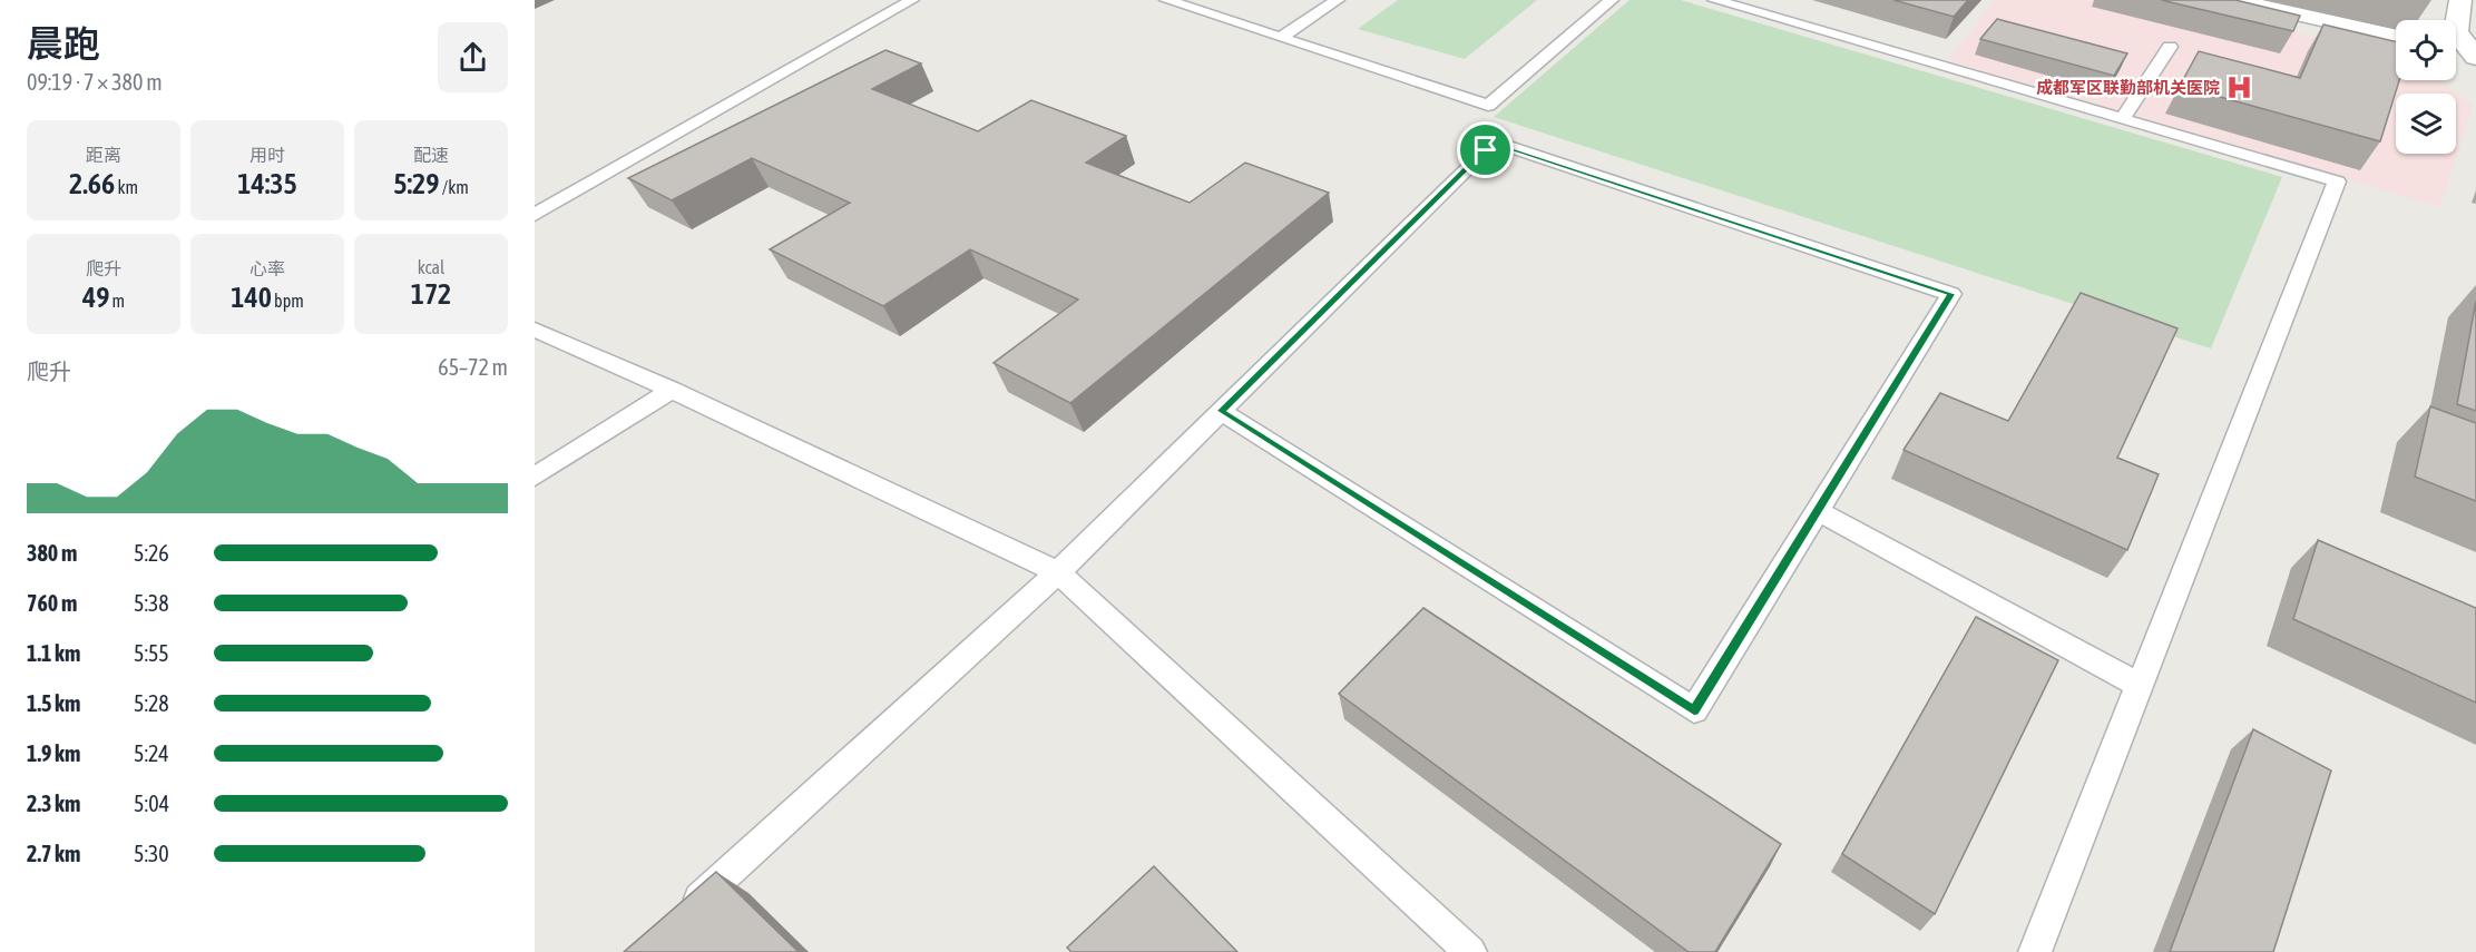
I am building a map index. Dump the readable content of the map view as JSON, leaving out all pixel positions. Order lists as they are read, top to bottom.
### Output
{
  "places": {
    "hospital": ["成都军区联勤部机关医院"]
  },
  "page": {
    "heading": ["晨跑", "09:19 · 7 × 380 m"],
    "stats": [
      ["距离", "2.66 km"],
      ["用时", "14:35"],
      ["配速", "5:29 /km"],
      ["爬升", "49 m"],
      ["心率", "140 bpm"],
      ["kcal", "172"]
    ],
    "chart": ["爬升", "65–72 m"],
    "list": [
      {
        "name": "380 m",
        "note": "5:26"
      },
      {
        "name": "760 m",
        "note": "5:38"
      },
      {
        "name": "1.1 km",
        "note": "5:55"
      },
      {
        "name": "1.5 km",
        "note": "5:28"
      },
      {
        "name": "1.9 km",
        "note": "5:24"
      },
      {
        "name": "2.3 km",
        "note": "5:04"
      },
      {
        "name": "2.7 km",
        "note": "5:30"
      }
    ]
  }
}
